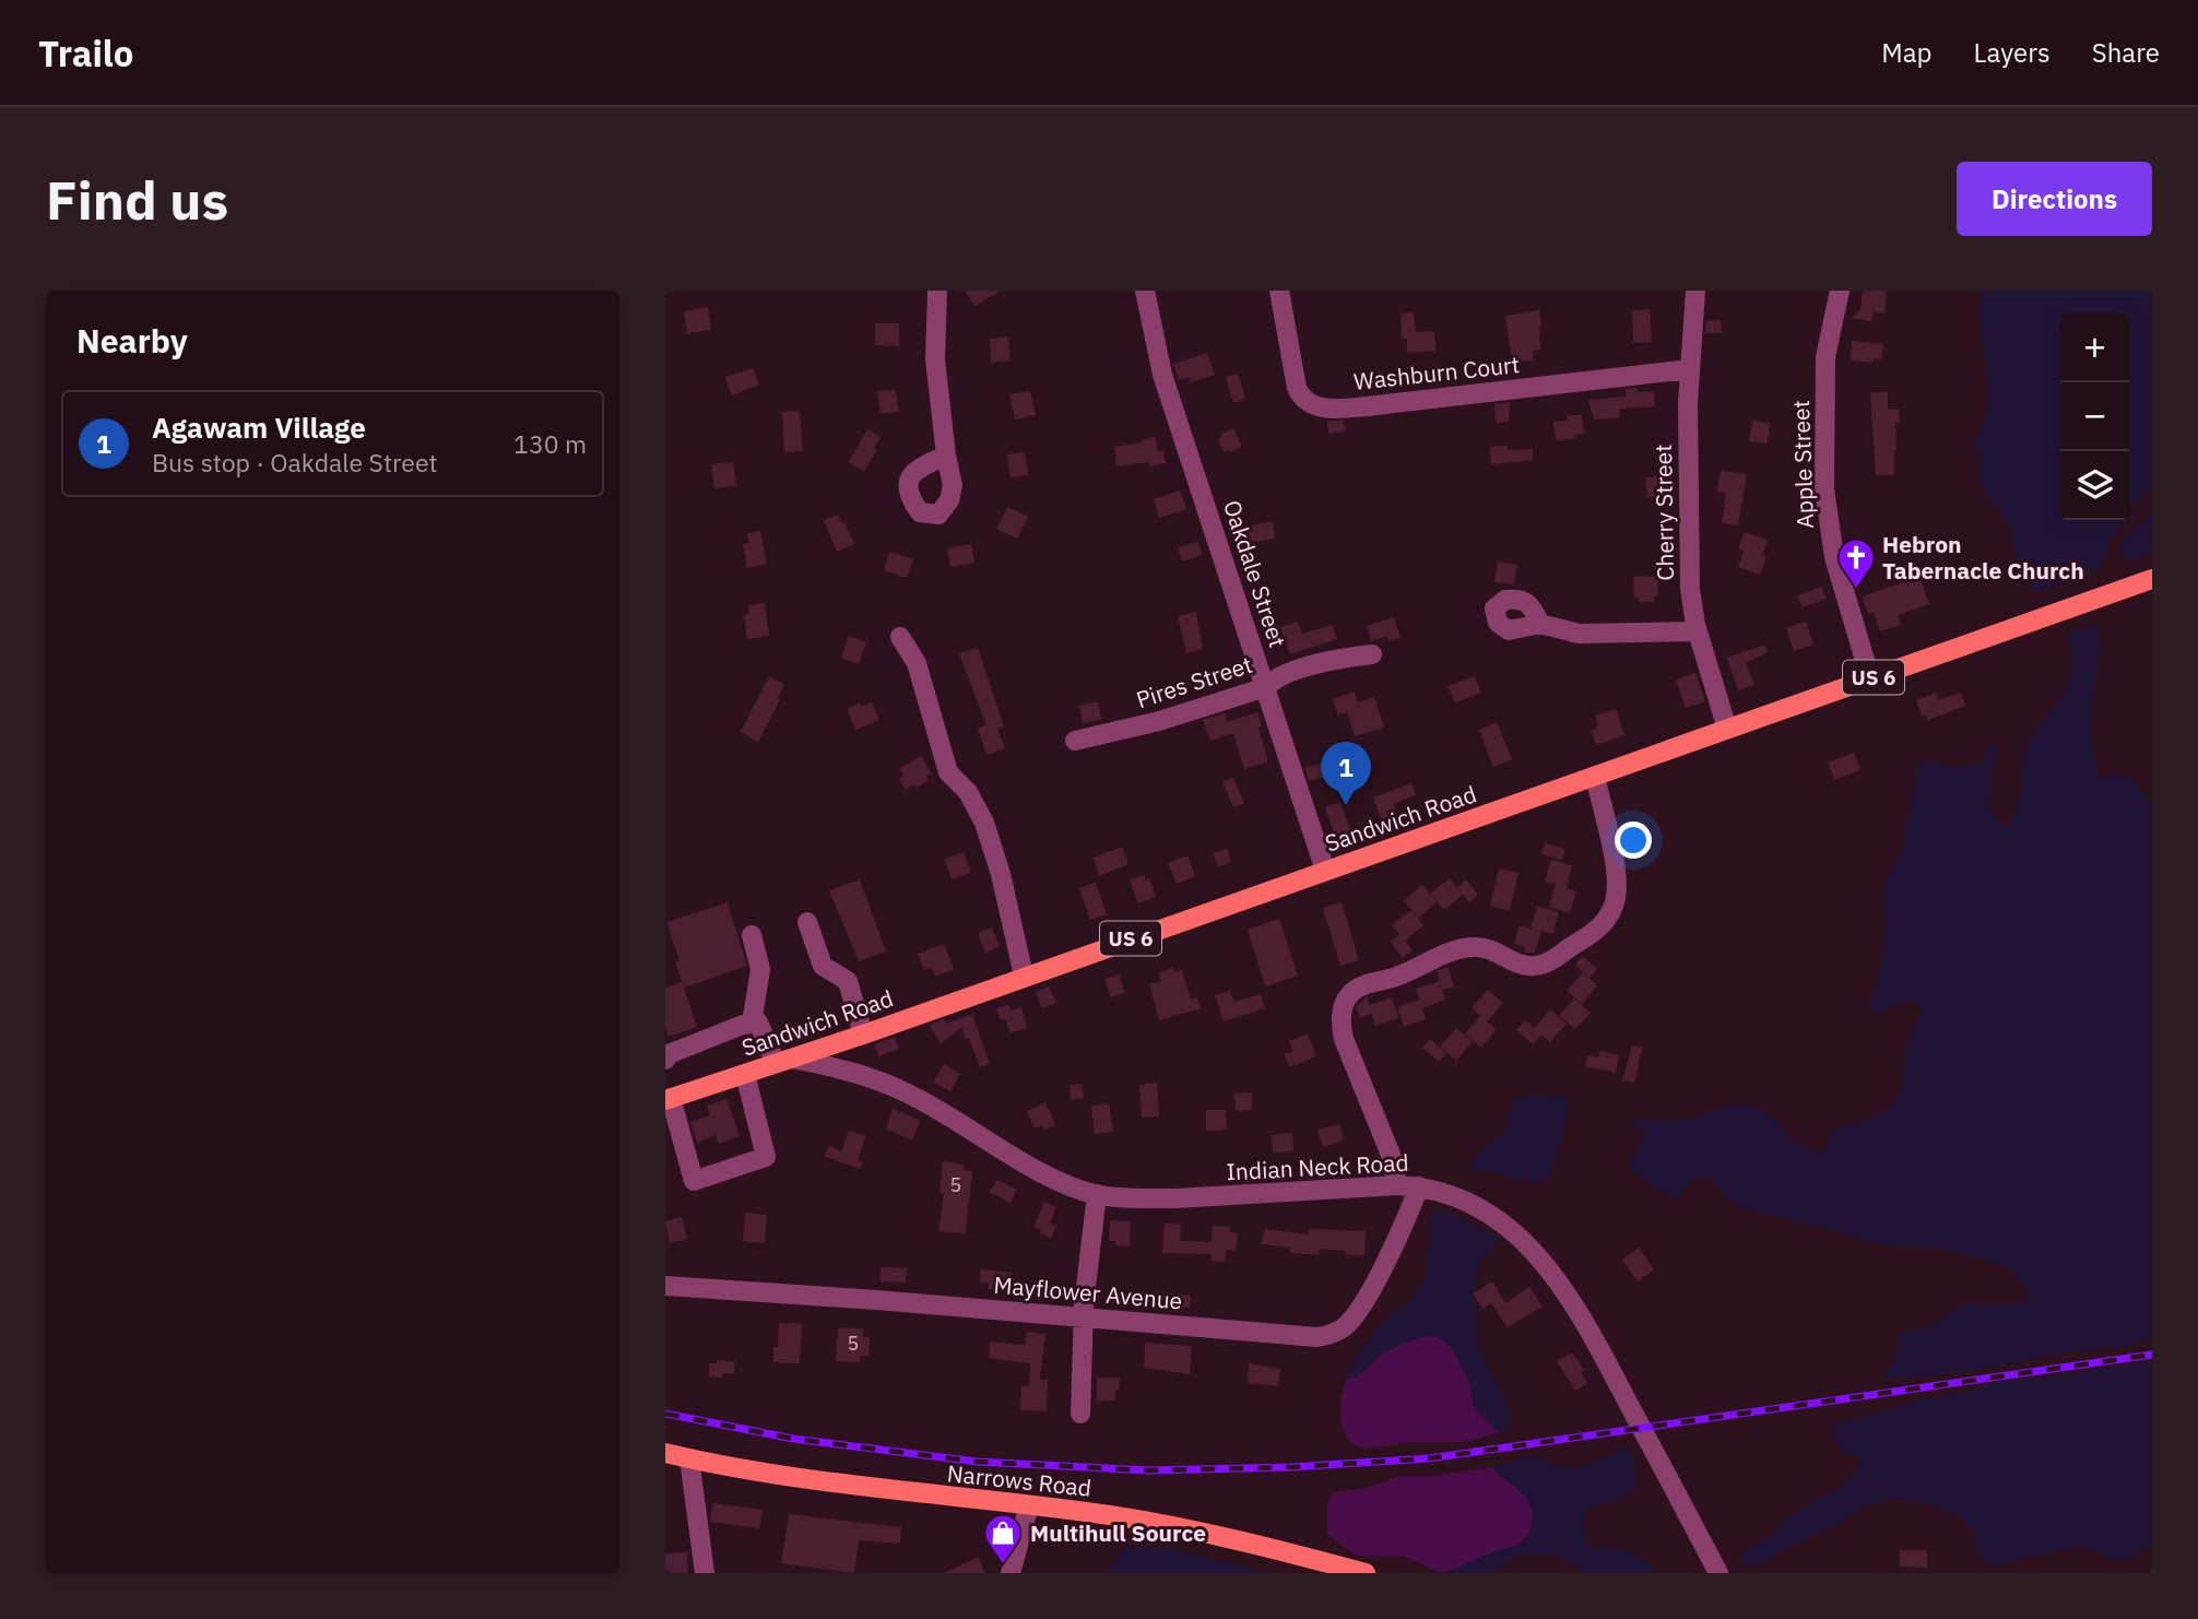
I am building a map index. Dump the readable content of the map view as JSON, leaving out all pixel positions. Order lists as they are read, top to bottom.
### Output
{
  "streets": {
    "main road": ["US 6", "Sandwich Road", "Narrows Road"],
    "street": [
      "Washburn Court",
      "Apple Street",
      "Cherry Street",
      "Oakdale Street",
      "Pires Street",
      "Indian Neck Road",
      "Mayflower Avenue"
    ]
  },
  "crossings": [
    ["Washburn Court", "Cherry Street"],
    ["Apple Street", "Sandwich Road"],
    ["Cherry Street", "Sandwich Road"],
    ["Oakdale Street", "Pires Street"],
    ["Oakdale Street", "Sandwich Road"],
    ["Sandwich Road", "Indian Neck Road"],
    ["Indian Neck Road", "Mayflower Avenue"]
  ],
  "places": {
    "church": ["Hebron Tabernacle Church"],
    "shop": ["Multihull Source"]
  },
  "house_numbers": ["5", "5"],
  "page": {
    "header": "Trailo",
    "nav": ["Map", "Layers", "Share"],
    "buttons": "Directions",
    "title": "Find us",
    "heading": "Nearby",
    "map_buttons": ["+", "−"],
    "list": [
      {
        "mark": "1",
        "name": "Agawam Village",
        "note": "Bus stop · Oakdale Street",
        "value": "130 m"
      }
    ],
    "pins": "1"
  }
}
